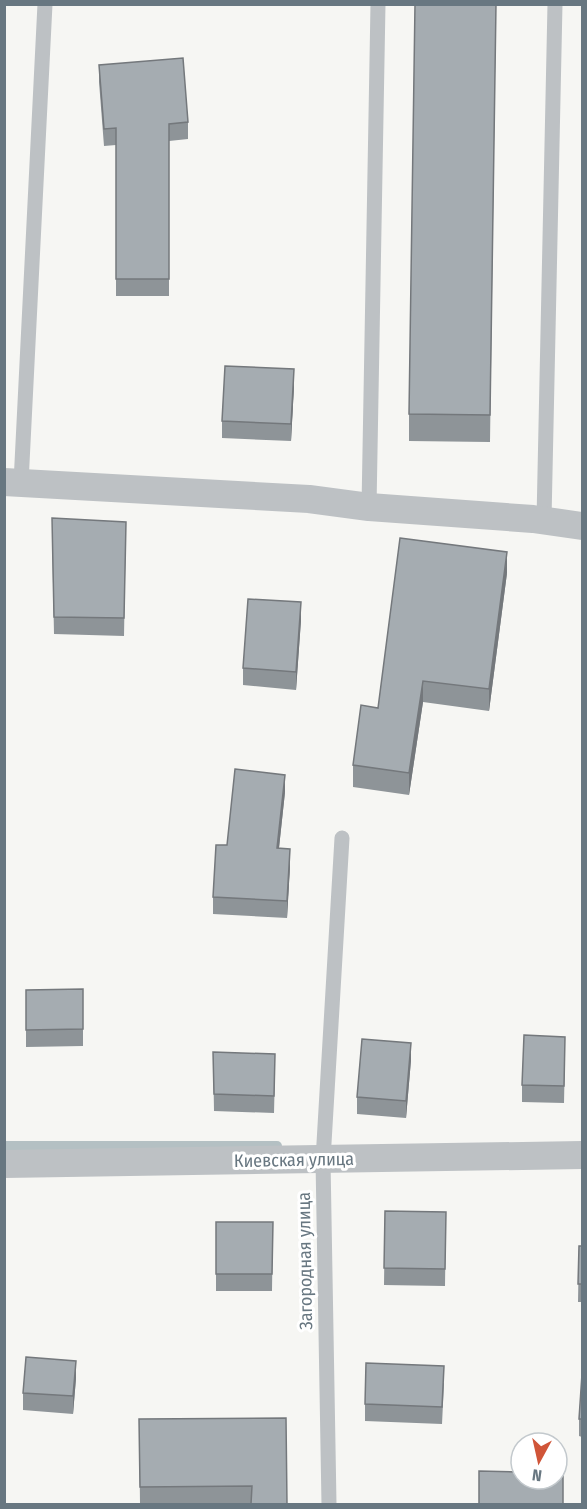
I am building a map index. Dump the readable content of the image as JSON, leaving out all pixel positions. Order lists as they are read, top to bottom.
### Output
{
  "streets": {
    "street": ["Киевская улица"],
    "lane": ["Загородная улица"]
  },
  "crossings": [
    ["Киевская улица", "Загородная улица"]
  ],
  "north": "bottom"
}
